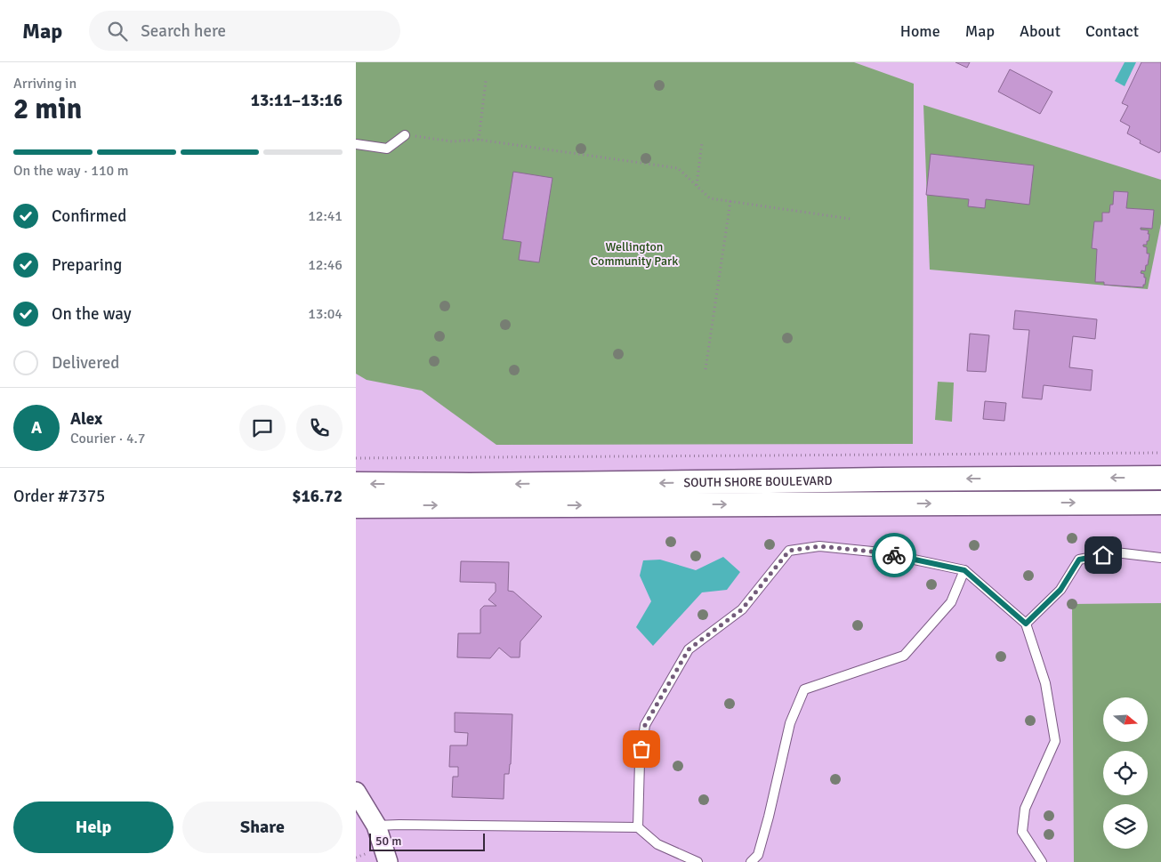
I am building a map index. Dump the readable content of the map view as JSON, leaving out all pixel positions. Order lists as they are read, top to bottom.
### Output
{
  "streets": {
    "street": ["SOUTH SHORE BOULEVARD"]
  },
  "parks": ["Wellington Community Park"],
  "scale_bar": "50 m",
  "north": "right",
  "page": {
    "header": "Map",
    "search": "Search here",
    "nav": [
      "Home",
      "Map",
      "About",
      "Contact"
    ],
    "heading": ["2 min", "Arriving in", "13:11–13:16"],
    "panel": [
      "Alex",
      "Courier · 4.7",
      "Order #7375",
      "$16.72"
    ],
    "bar": "On the way · 110 m",
    "list": [
      ["Confirmed", "12:41"],
      ["Preparing", "12:46"],
      ["On the way", "13:04"],
      "Delivered"
    ],
    "round": "A",
    "buttons": ["Help", "Share"],
    "scale": "50 m"
  }
}
